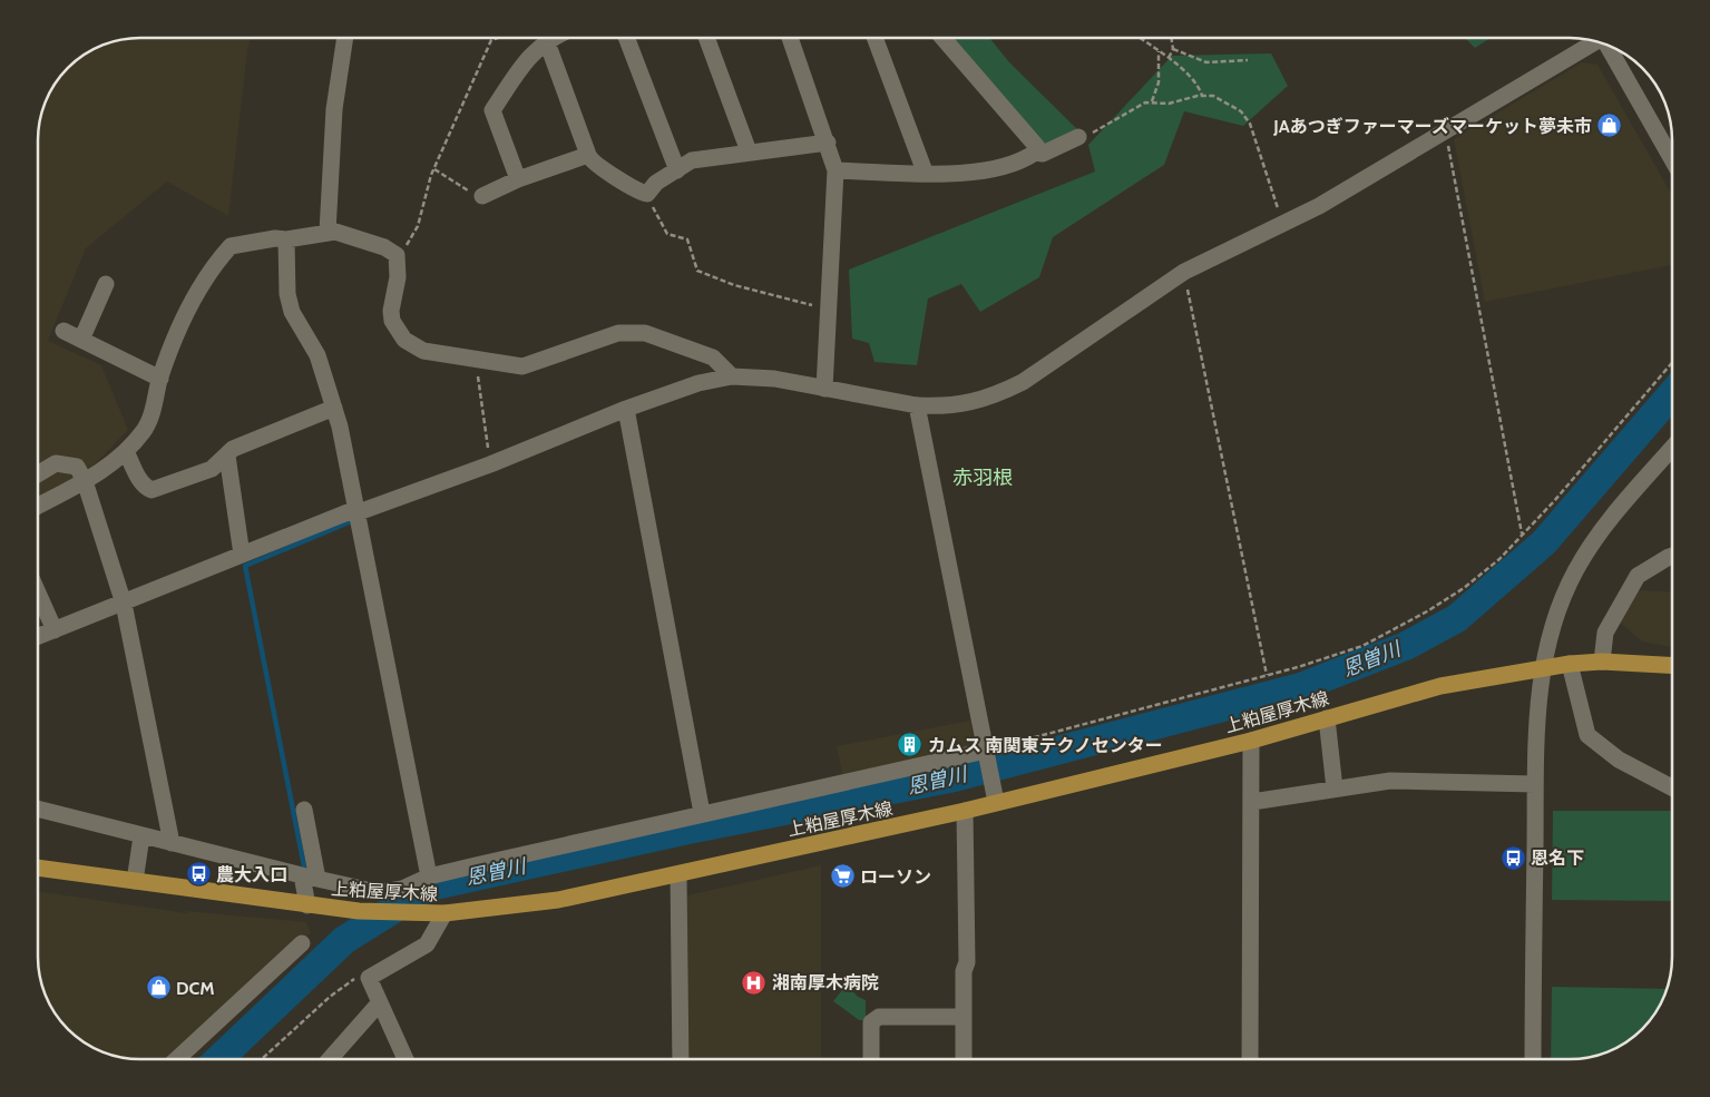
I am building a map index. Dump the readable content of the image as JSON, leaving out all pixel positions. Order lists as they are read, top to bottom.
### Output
{
  "streets": {
    "main road": ["上粕屋厚木線"]
  },
  "districts": ["赤羽根"],
  "water": ["恩曽川"],
  "places": {
    "shop": ["JAあつぎファーマーズマーケット夢未市", "DCM"],
    "building": ["カムス 南関東テクノセンター"],
    "bus stop": ["恩名下", "農大入口"],
    "supermarket": ["ローソン"],
    "hospital": ["湘南厚木病院"]
  }
}
